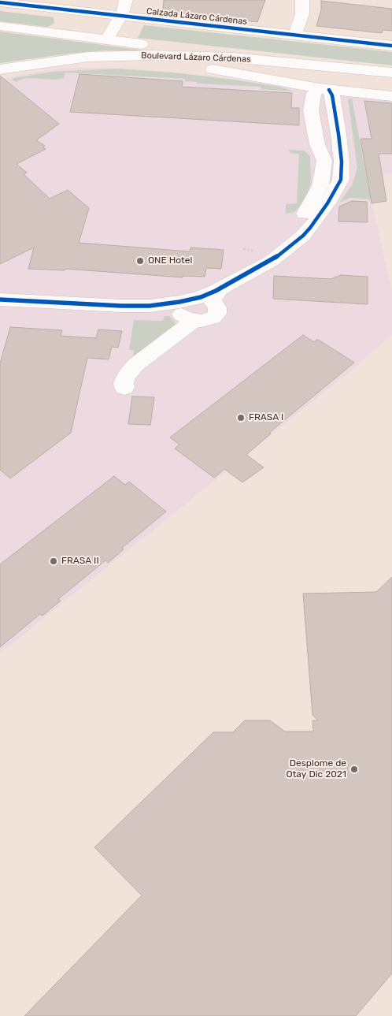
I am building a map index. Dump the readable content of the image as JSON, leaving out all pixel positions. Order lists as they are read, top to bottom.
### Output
{
  "streets": {
    "main road": ["Calzada Lázaro Cárdenas", "Boulevard Lázaro Cárdenas"]
  },
  "places": [
    "ONE Hotel",
    "FRASA I",
    "FRASA II",
    "Desplome de Otay Dic 2021"
  ]
}
